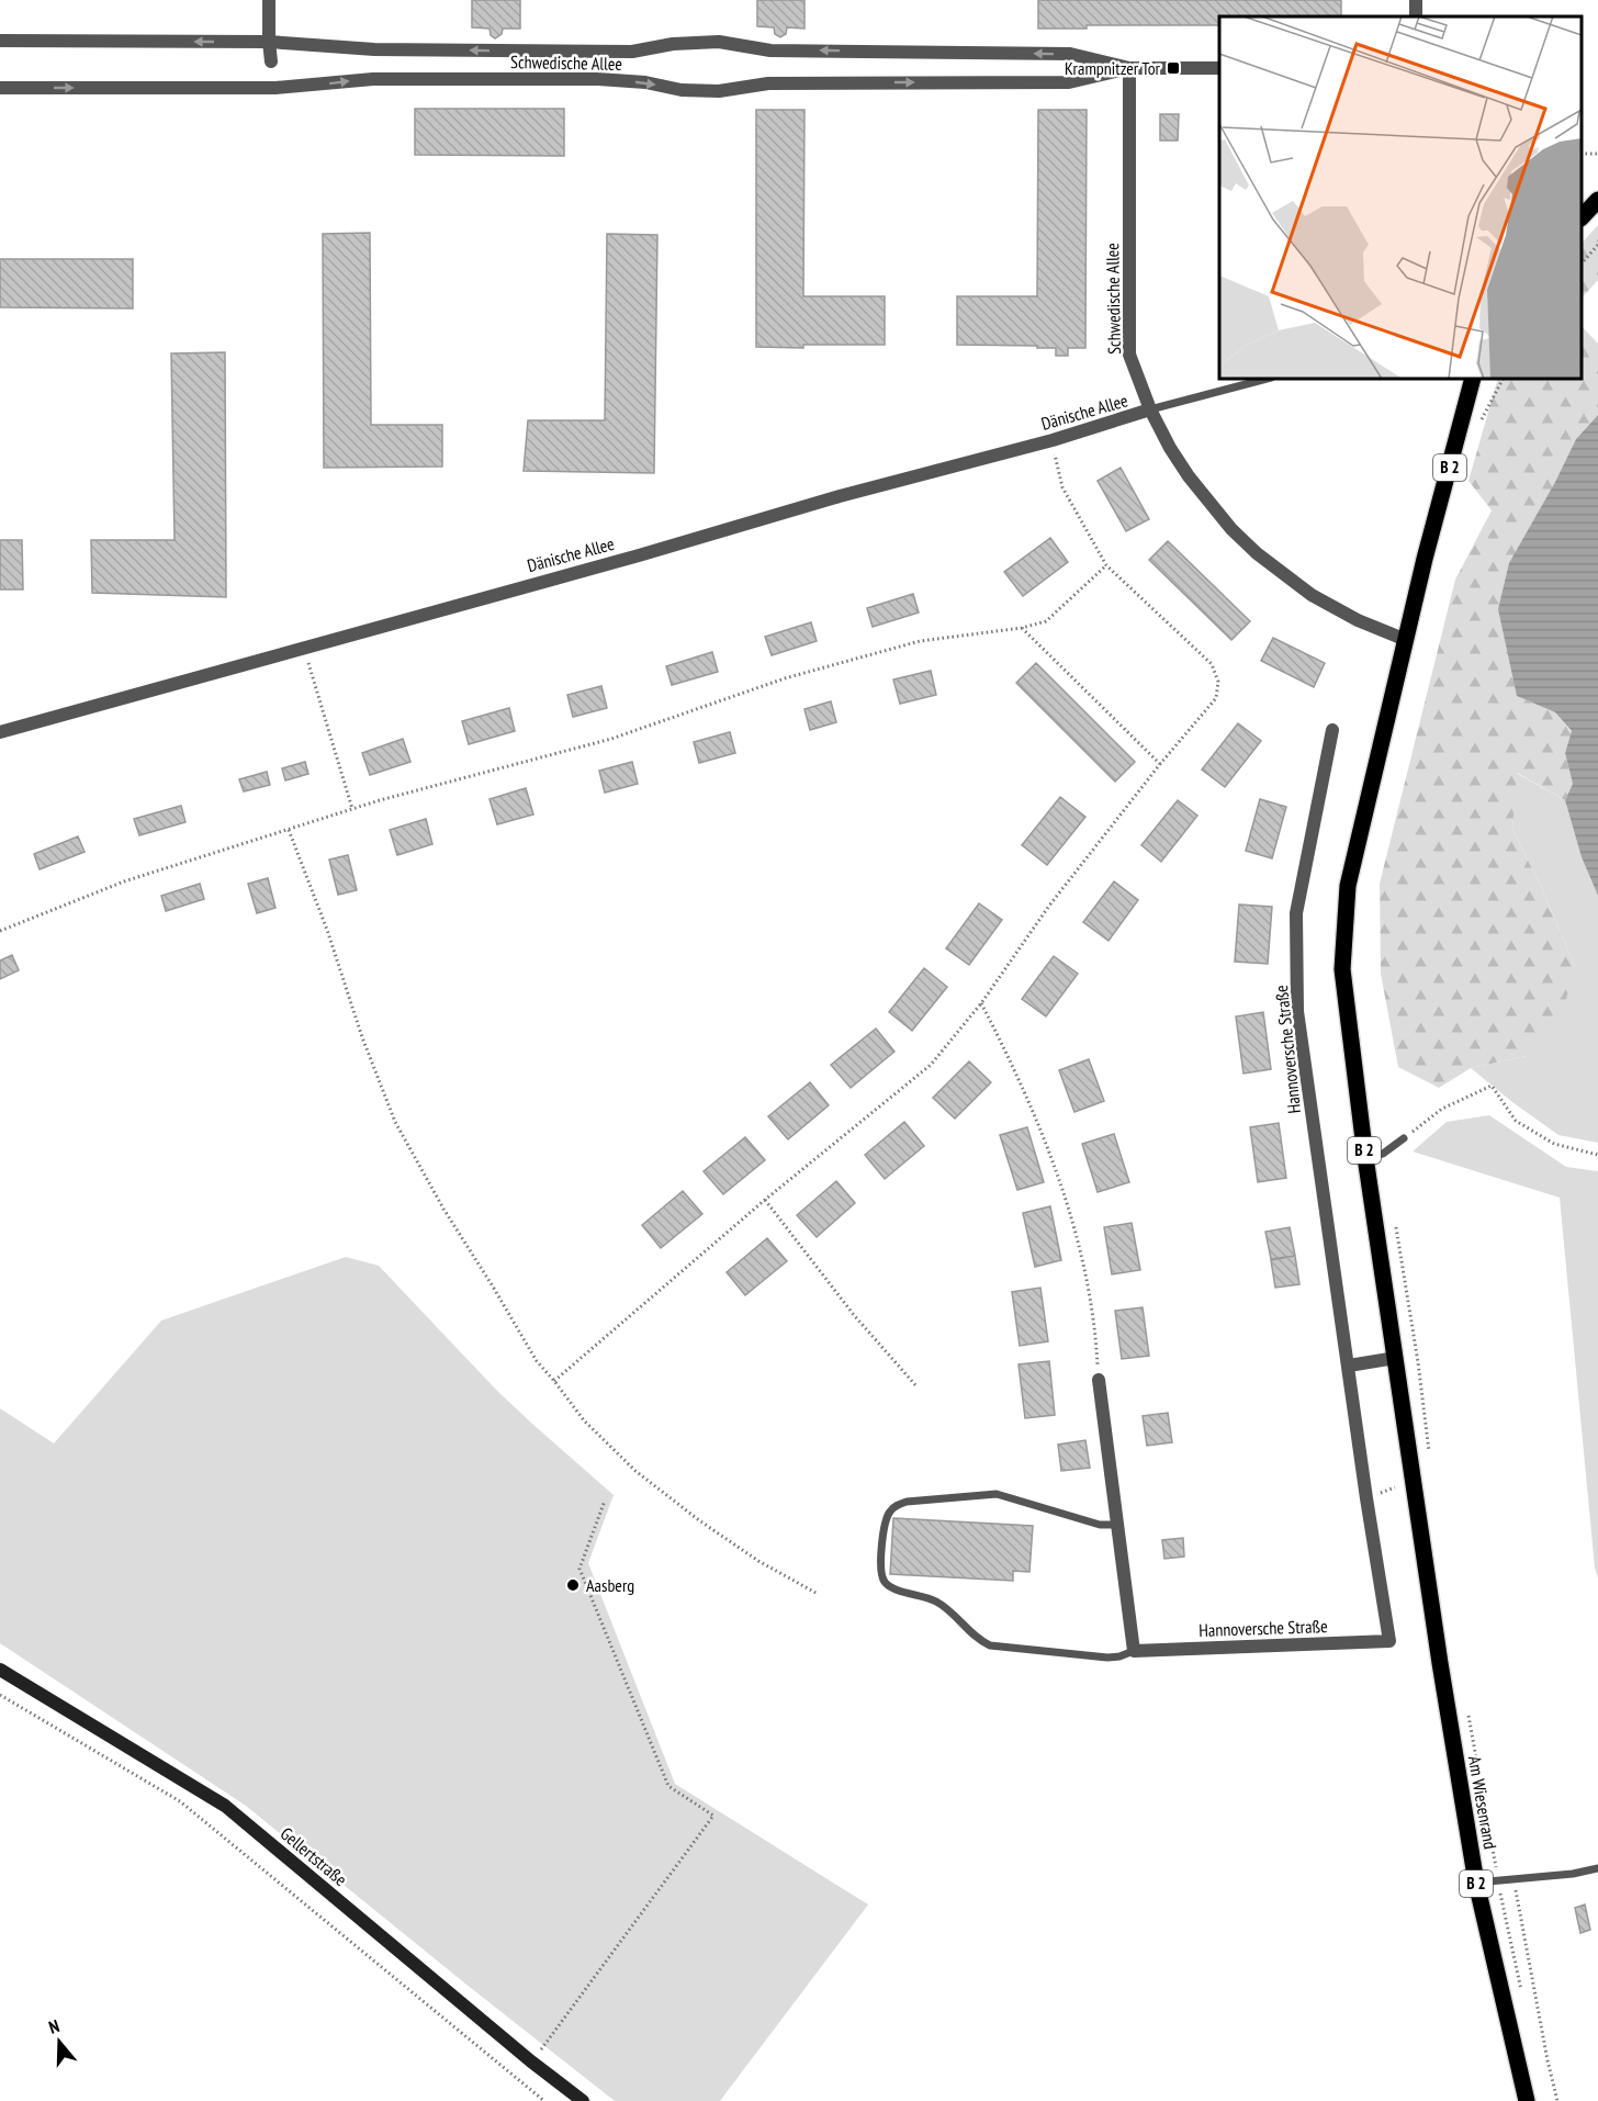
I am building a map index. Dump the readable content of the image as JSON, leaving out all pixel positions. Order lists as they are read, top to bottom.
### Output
{
  "streets": {
    "main road": ["B 2", "Am Wiesenrand"],
    "street": [
      "Schwedische Allee",
      "Dänische Allee",
      "Hannoversche Straße",
      "Gellertstraße"
    ]
  },
  "crossings": [
    ["Schwedische Allee", "Dänische Allee"],
    ["Schwedische Allee", "B 2"],
    ["B 2", "Am Wiesenrand"]
  ],
  "places": {
    "transit": ["Krampnitzer Tor"],
    "other": ["Aasberg"]
  },
  "north": "top"
}
